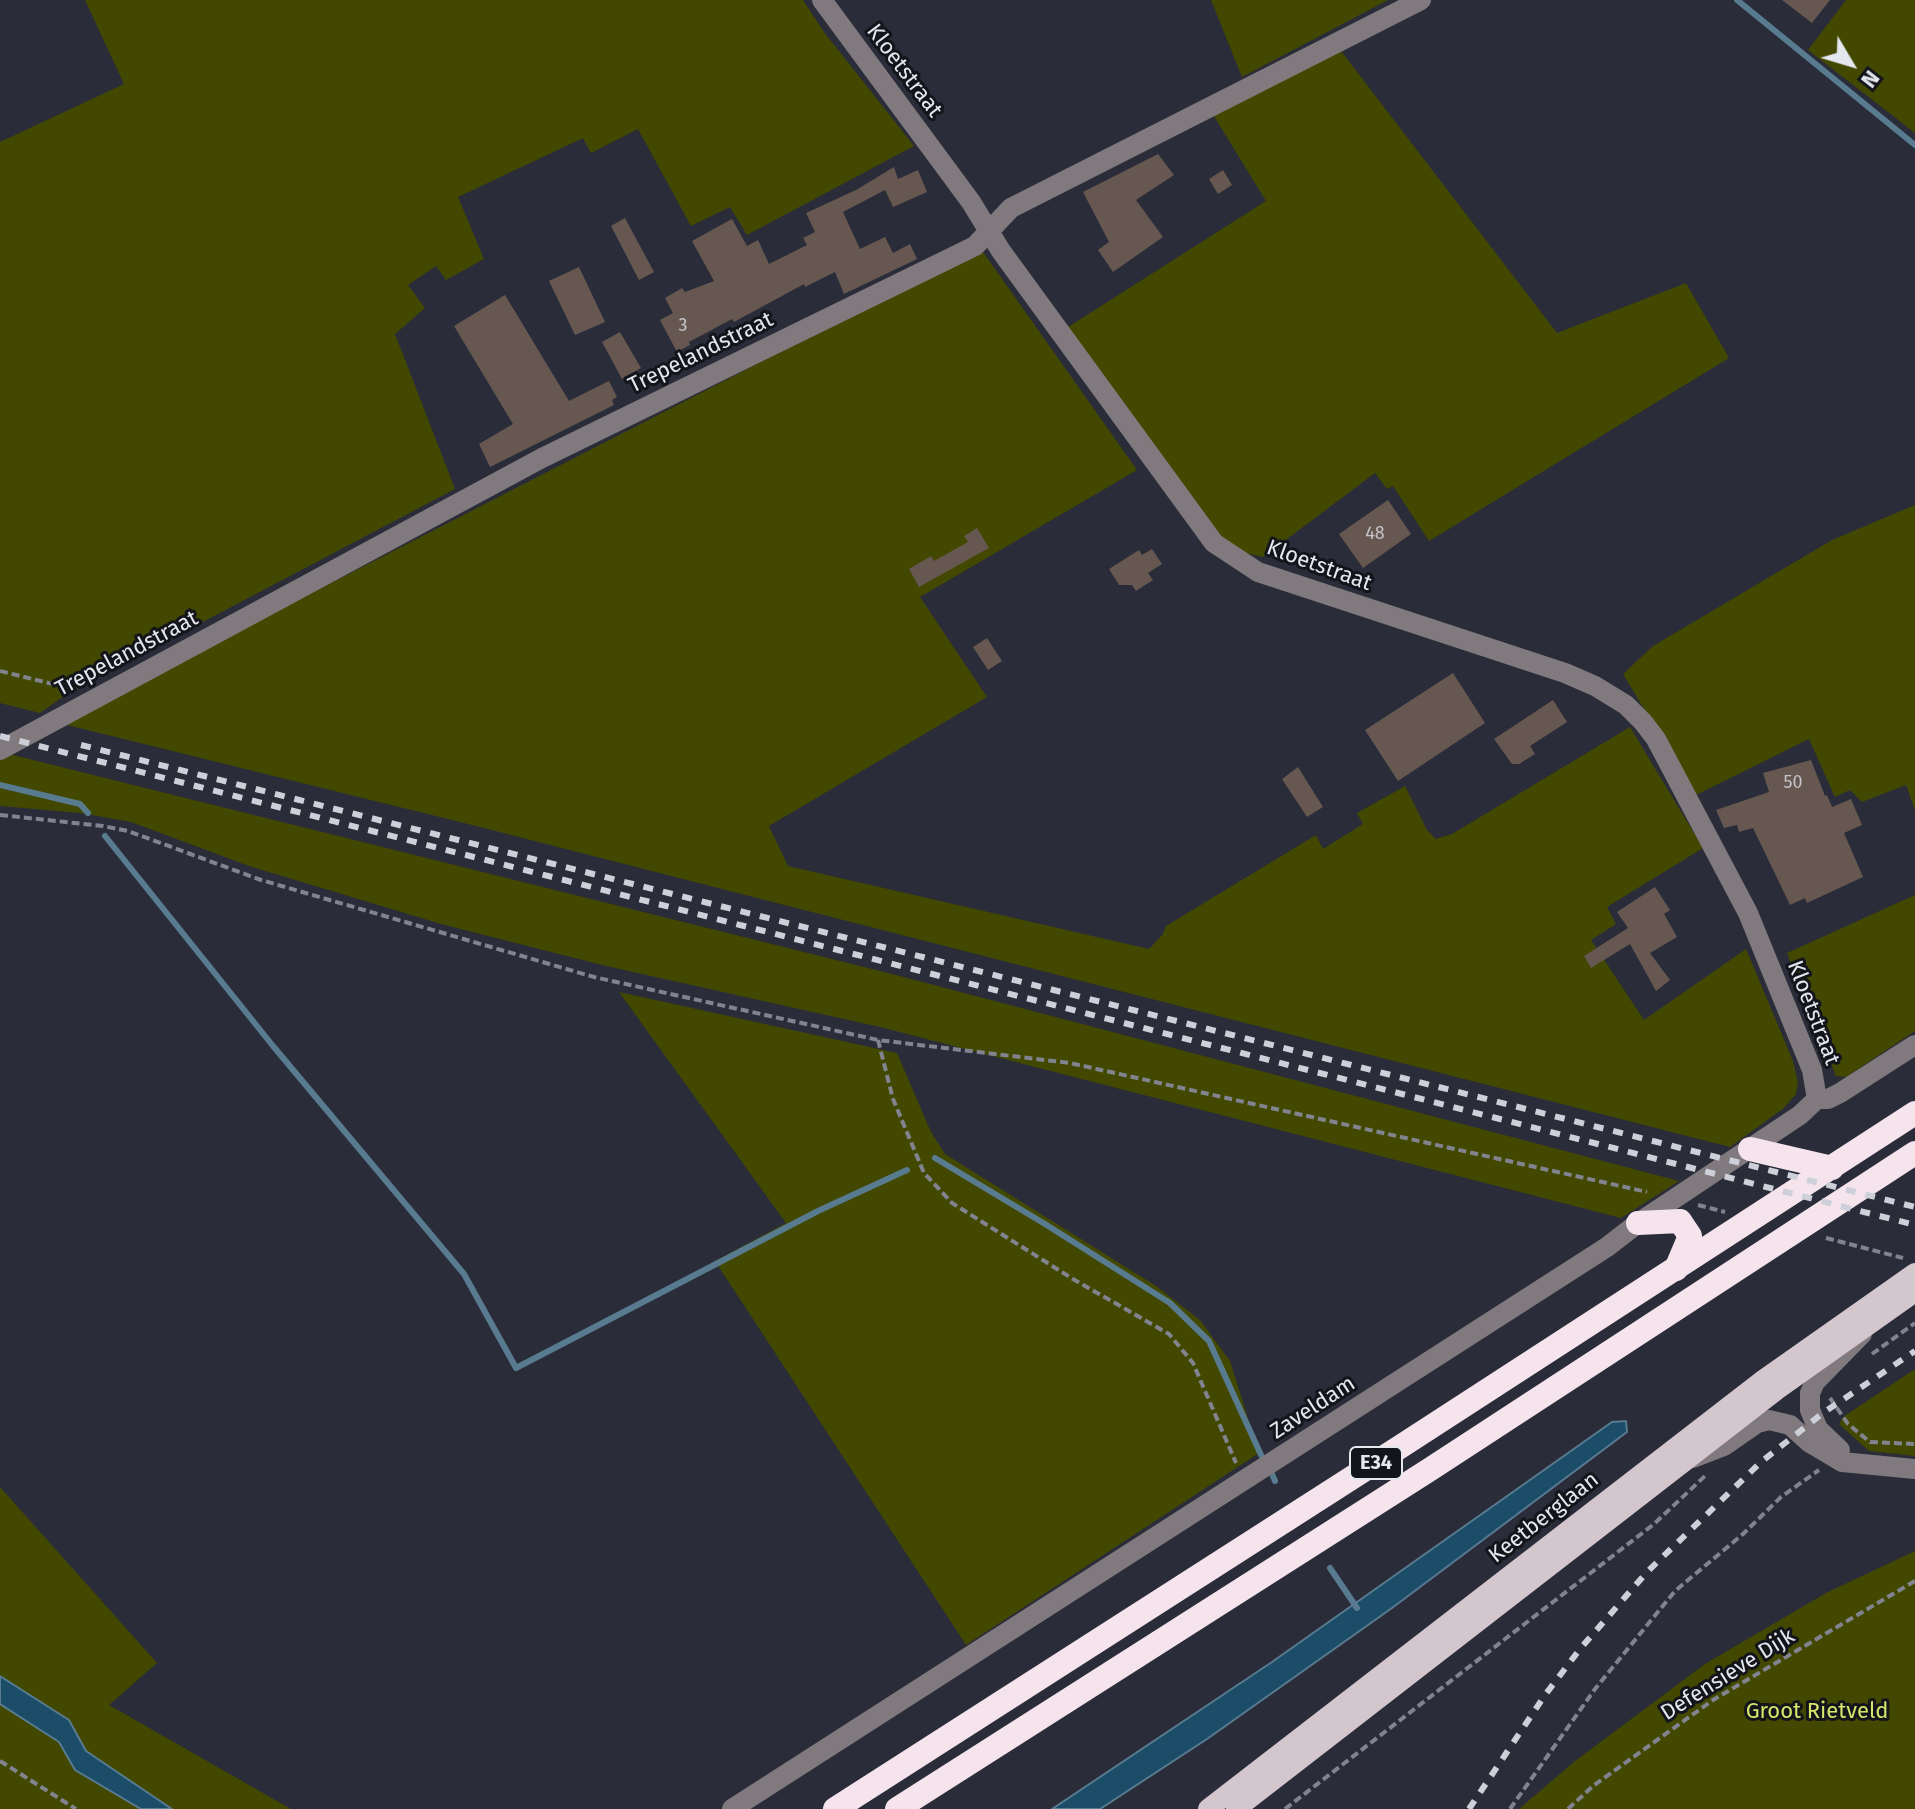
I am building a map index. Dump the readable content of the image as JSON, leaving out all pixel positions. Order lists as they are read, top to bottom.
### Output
{
  "streets": {
    "highway": ["E34"],
    "main road": ["Keetberglaan"],
    "street": ["Kloetstraat", "Trepelandstraat", "Zaveldam"],
    "path": ["Defensieve Dijk"]
  },
  "crossings": [
    ["Kloetstraat", "Trepelandstraat"],
    ["Kloetstraat", "Zaveldam"]
  ],
  "parks": ["Groot Rietveld"],
  "house_numbers": ["3", "48", "50"],
  "north": "bottom right"
}
